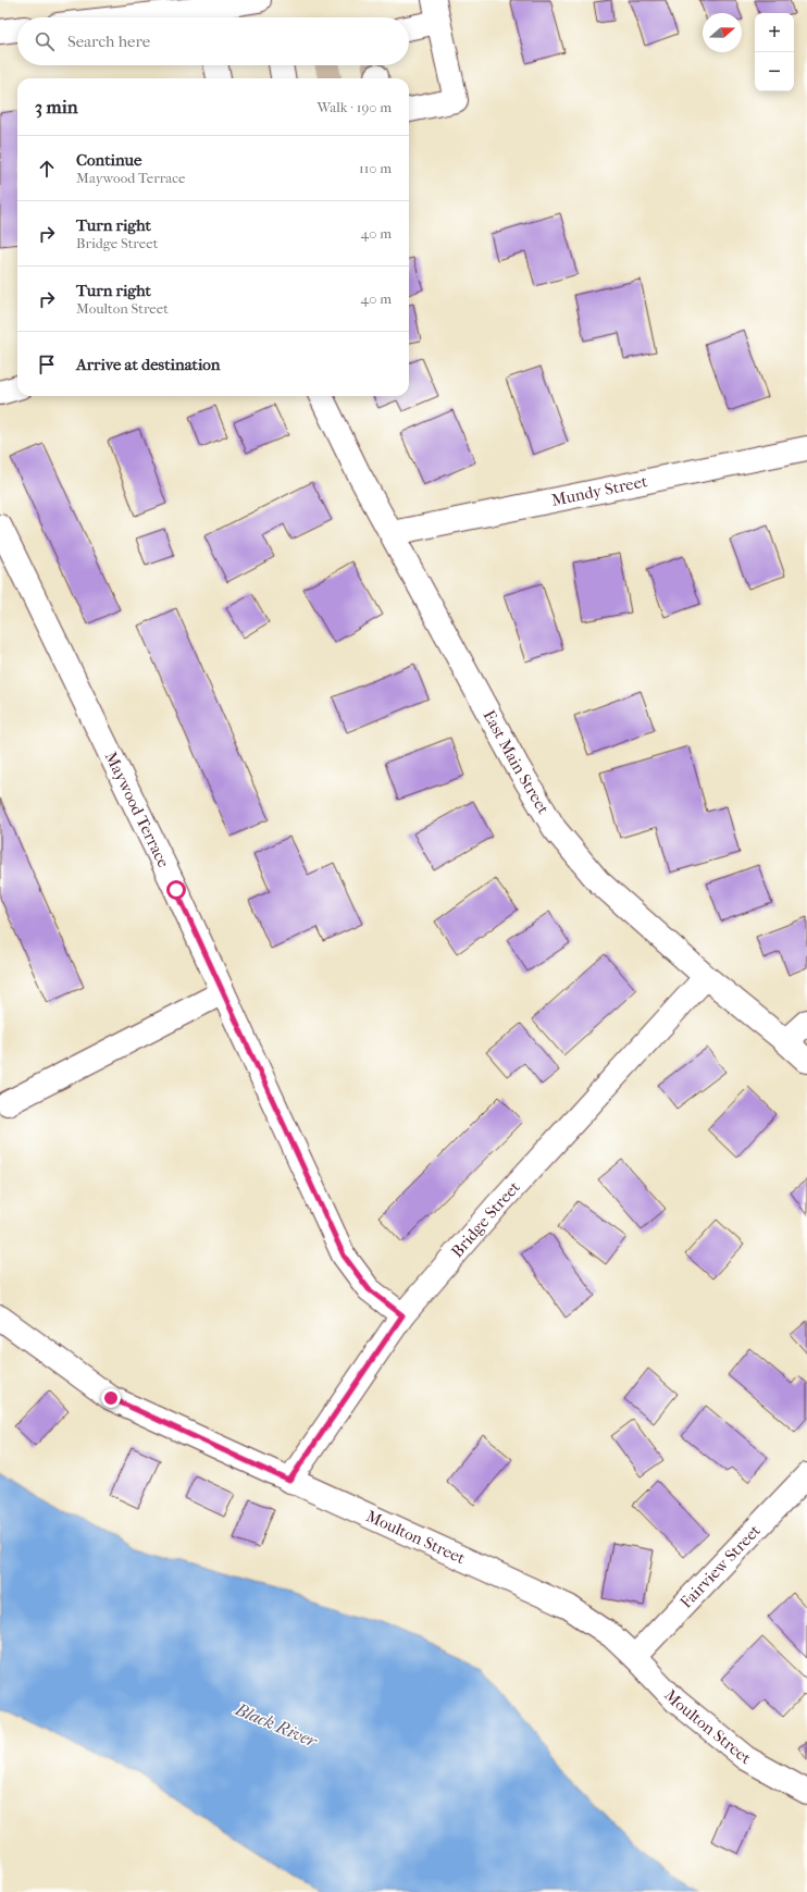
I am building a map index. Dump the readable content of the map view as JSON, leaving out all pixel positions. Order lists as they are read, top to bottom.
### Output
{
  "streets": {
    "main road": [
      "Mundy Street",
      "East Main Street",
      "Maywood Terrace",
      "Bridge Street",
      "Moulton Street",
      "Fairview Street"
    ]
  },
  "crossings": [
    ["Mundy Street", "East Main Street"],
    ["East Main Street", "Bridge Street"],
    ["Maywood Terrace", "Bridge Street"],
    ["Bridge Street", "Moulton Street"],
    ["Moulton Street", "Fairview Street"]
  ],
  "water": ["Black River"],
  "north": "right",
  "page": {
    "map_buttons": ["+", "−"],
    "search": "Search here",
    "heading": ["3 min", "Walk · 190 m"],
    "list": [
      ["Continue", "Maywood Terrace", "110 m"],
      ["Turn right", "Bridge Street", "40 m"],
      ["Turn right", "Moulton Street", "40 m"],
      "Arrive at destination"
    ]
  }
}
